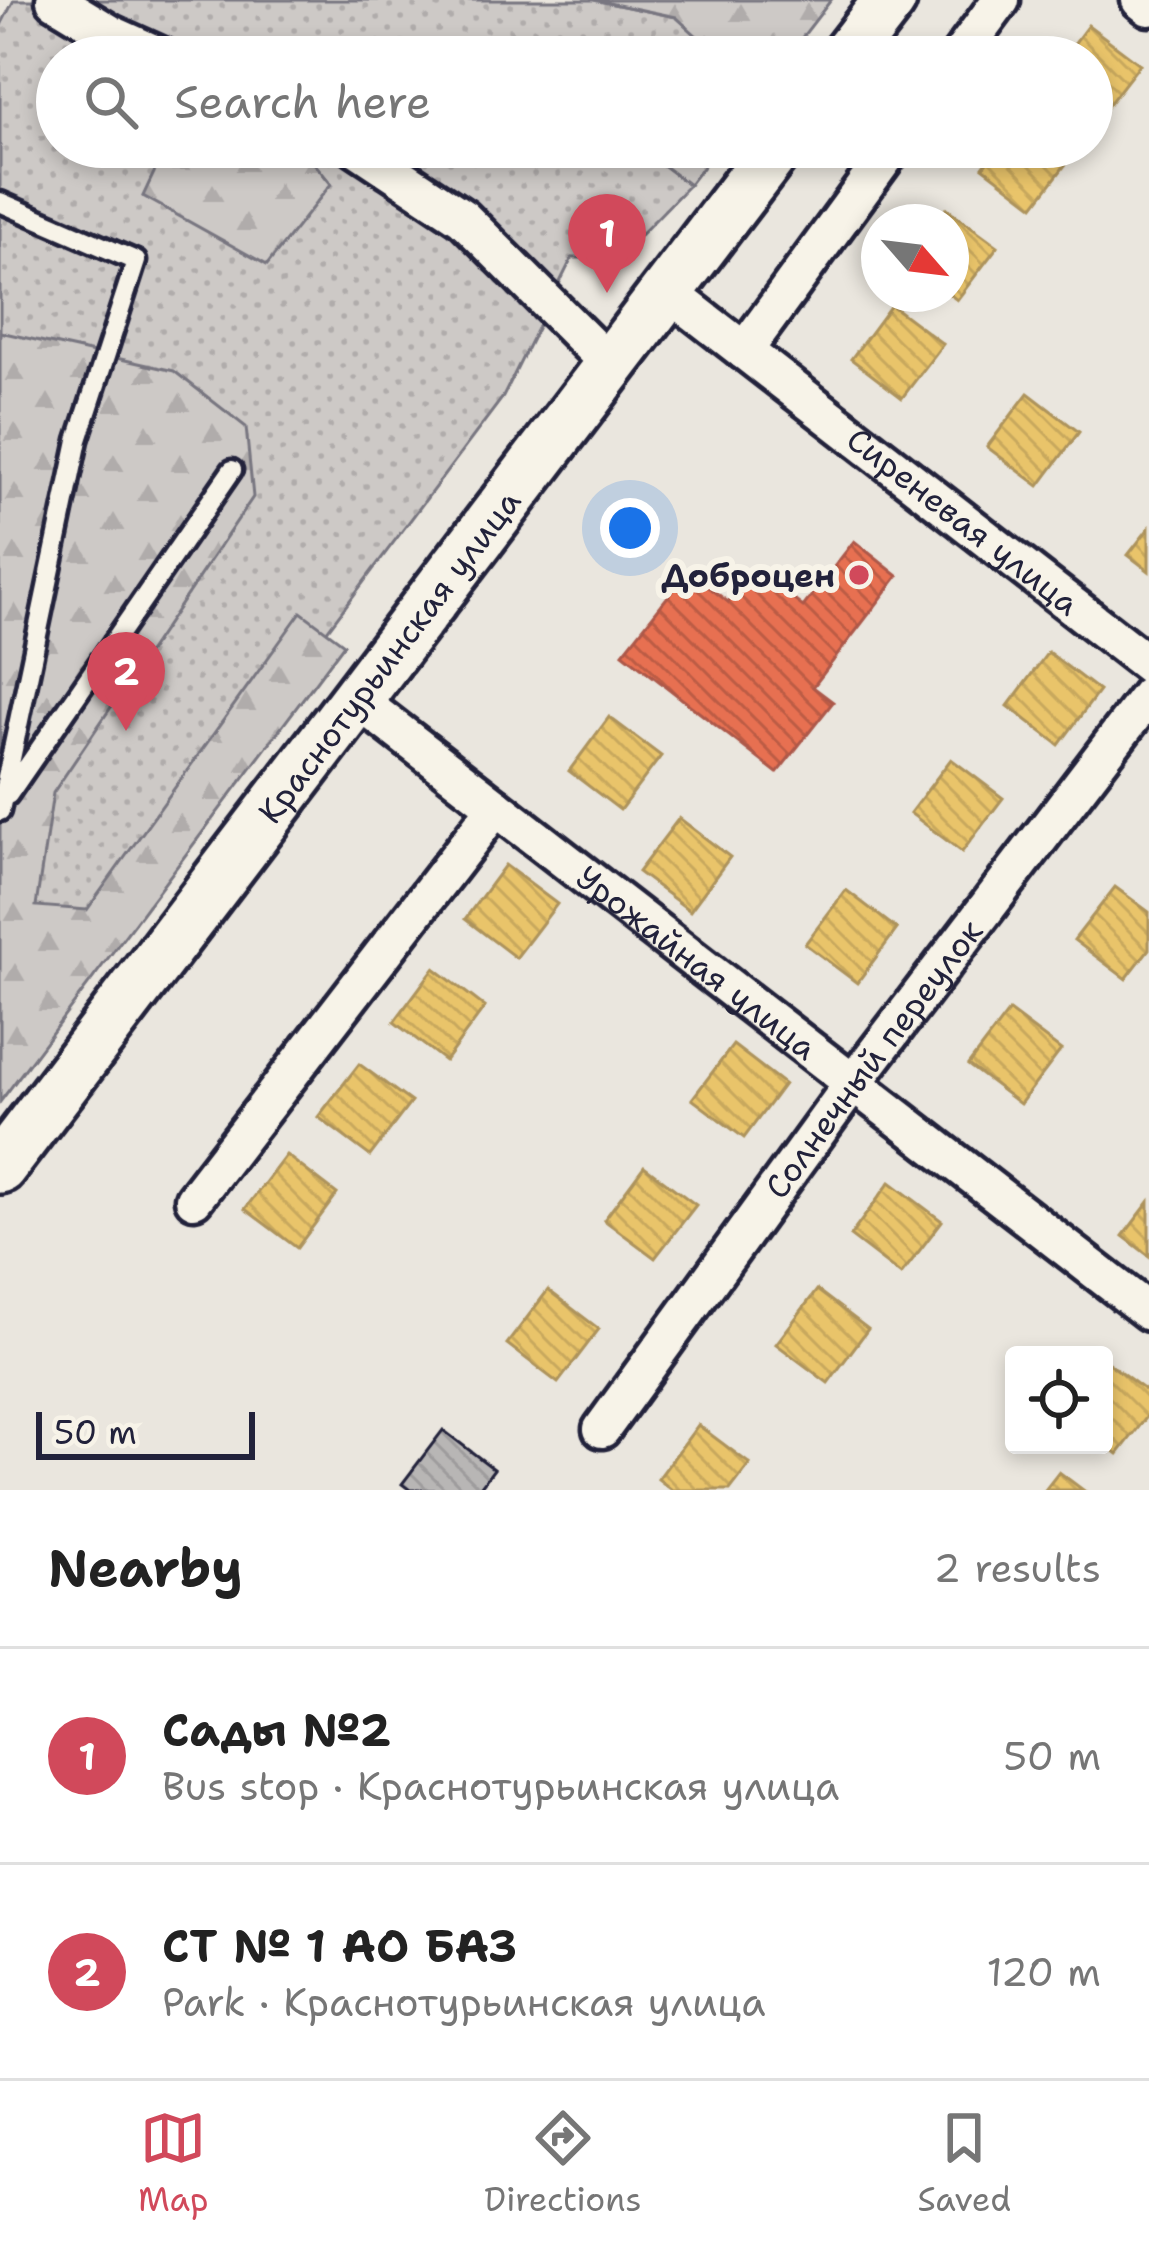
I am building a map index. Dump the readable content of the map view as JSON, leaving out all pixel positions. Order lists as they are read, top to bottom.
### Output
{
  "streets": {
    "main road": ["Краснотурьинская улица"],
    "street": ["Сиреневая улица", "Урожайная улица", "Солнечный переулок"]
  },
  "crossings": [
    ["Сиреневая улица", "Краснотурьинская улица"],
    ["Краснотурьинская улица", "Урожайная улица"],
    ["Урожайная улица", "Солнечный переулок"]
  ],
  "places": ["Доброцен"],
  "scale_bar": "50 m",
  "north": "bottom right",
  "page": {
    "search": "Search here",
    "pins": ["1", "2"],
    "scale": "50 m",
    "heading": ["Nearby", "2 results"],
    "list": [
      {
        "mark": "1",
        "name": "Сады №2",
        "note": "Bus stop · Краснотурьинская улица",
        "value": "50 m"
      },
      {
        "mark": "2",
        "name": "СТ № 1 АО БАЗ",
        "note": "Park · Краснотурьинская улица",
        "value": "120 m"
      }
    ],
    "nav": ["Map", "Directions", "Saved"]
  }
}
